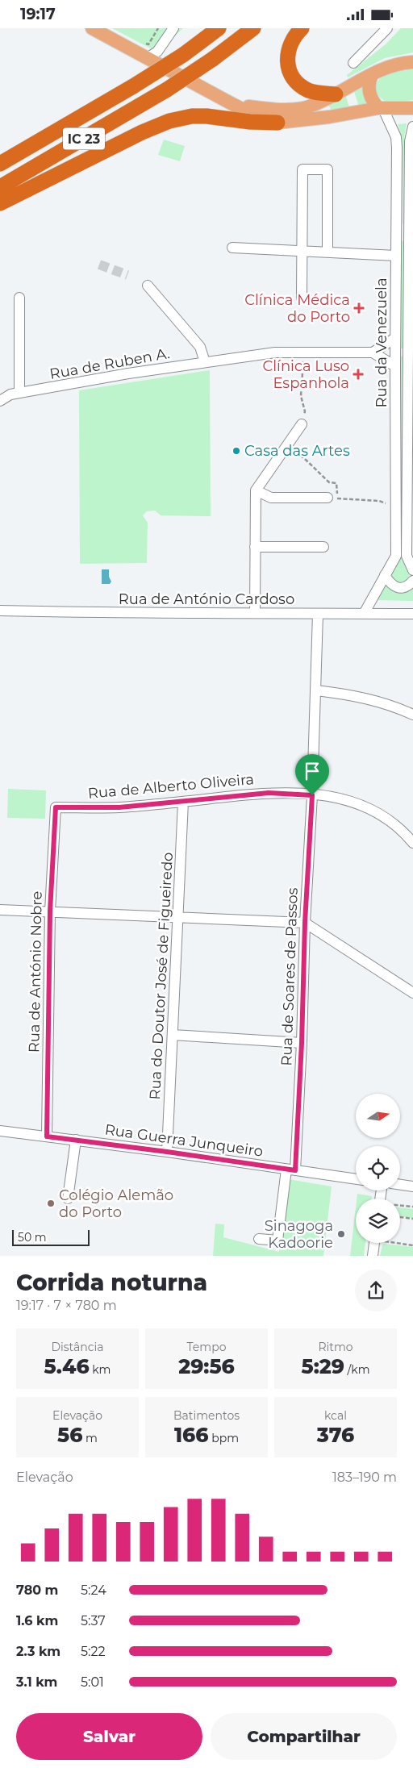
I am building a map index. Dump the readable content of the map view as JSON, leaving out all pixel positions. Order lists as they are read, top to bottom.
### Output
{
  "streets": {
    "highway": ["IC 23"],
    "street": [
      "Rua da Venezuela",
      "Rua de Ruben A.",
      "Rua de António Cardoso",
      "Rua de Alberto Oliveira",
      "Rua de António Nobre",
      "Rua do Doutor José de Figueiredo",
      "Rua de Soares de Passos",
      "Rua Guerra Junqueiro"
    ]
  },
  "crossings": [
    ["Rua da Venezuela", "Rua de António Cardoso"],
    ["Rua de António Cardoso", "Rua de Soares de Passos"],
    ["Rua de Alberto Oliveira", "Rua de António Nobre"],
    ["Rua de Alberto Oliveira", "Rua do Doutor José de Figueiredo"],
    ["Rua de Alberto Oliveira", "Rua de Soares de Passos"],
    ["Rua de António Nobre", "Rua Guerra Junqueiro"],
    ["Rua do Doutor José de Figueiredo", "Rua Guerra Junqueiro"],
    ["Rua de Soares de Passos", "Rua Guerra Junqueiro"]
  ],
  "places": {
    "health": ["Clínica Médica do Porto", "Clínica Luso Espanhola"],
    "other": ["Casa das Artes", "Colégio Alemão do Porto", "Sinagoga Kadoorie"]
  },
  "scale_bar": "50 m",
  "north": "right",
  "page": {
    "status": "19:17",
    "scale": "50 m",
    "heading": ["Corrida noturna", "19:17 · 7 × 780 m"],
    "stats": [
      ["Distância", "5.46 km"],
      ["Tempo", "29:56"],
      ["Ritmo", "5:29 /km"],
      ["Elevação", "56 m"],
      ["Batimentos", "166 bpm"],
      ["kcal", "376"]
    ],
    "chart": ["Elevação", "183–190 m"],
    "list": [
      {
        "name": "780 m",
        "note": "5:24"
      },
      {
        "name": "1.6 km",
        "note": "5:37"
      },
      {
        "name": "2.3 km",
        "note": "5:22"
      },
      {
        "name": "3.1 km",
        "note": "5:01"
      }
    ],
    "buttons": ["Salvar", "Compartilhar"]
  }
}
